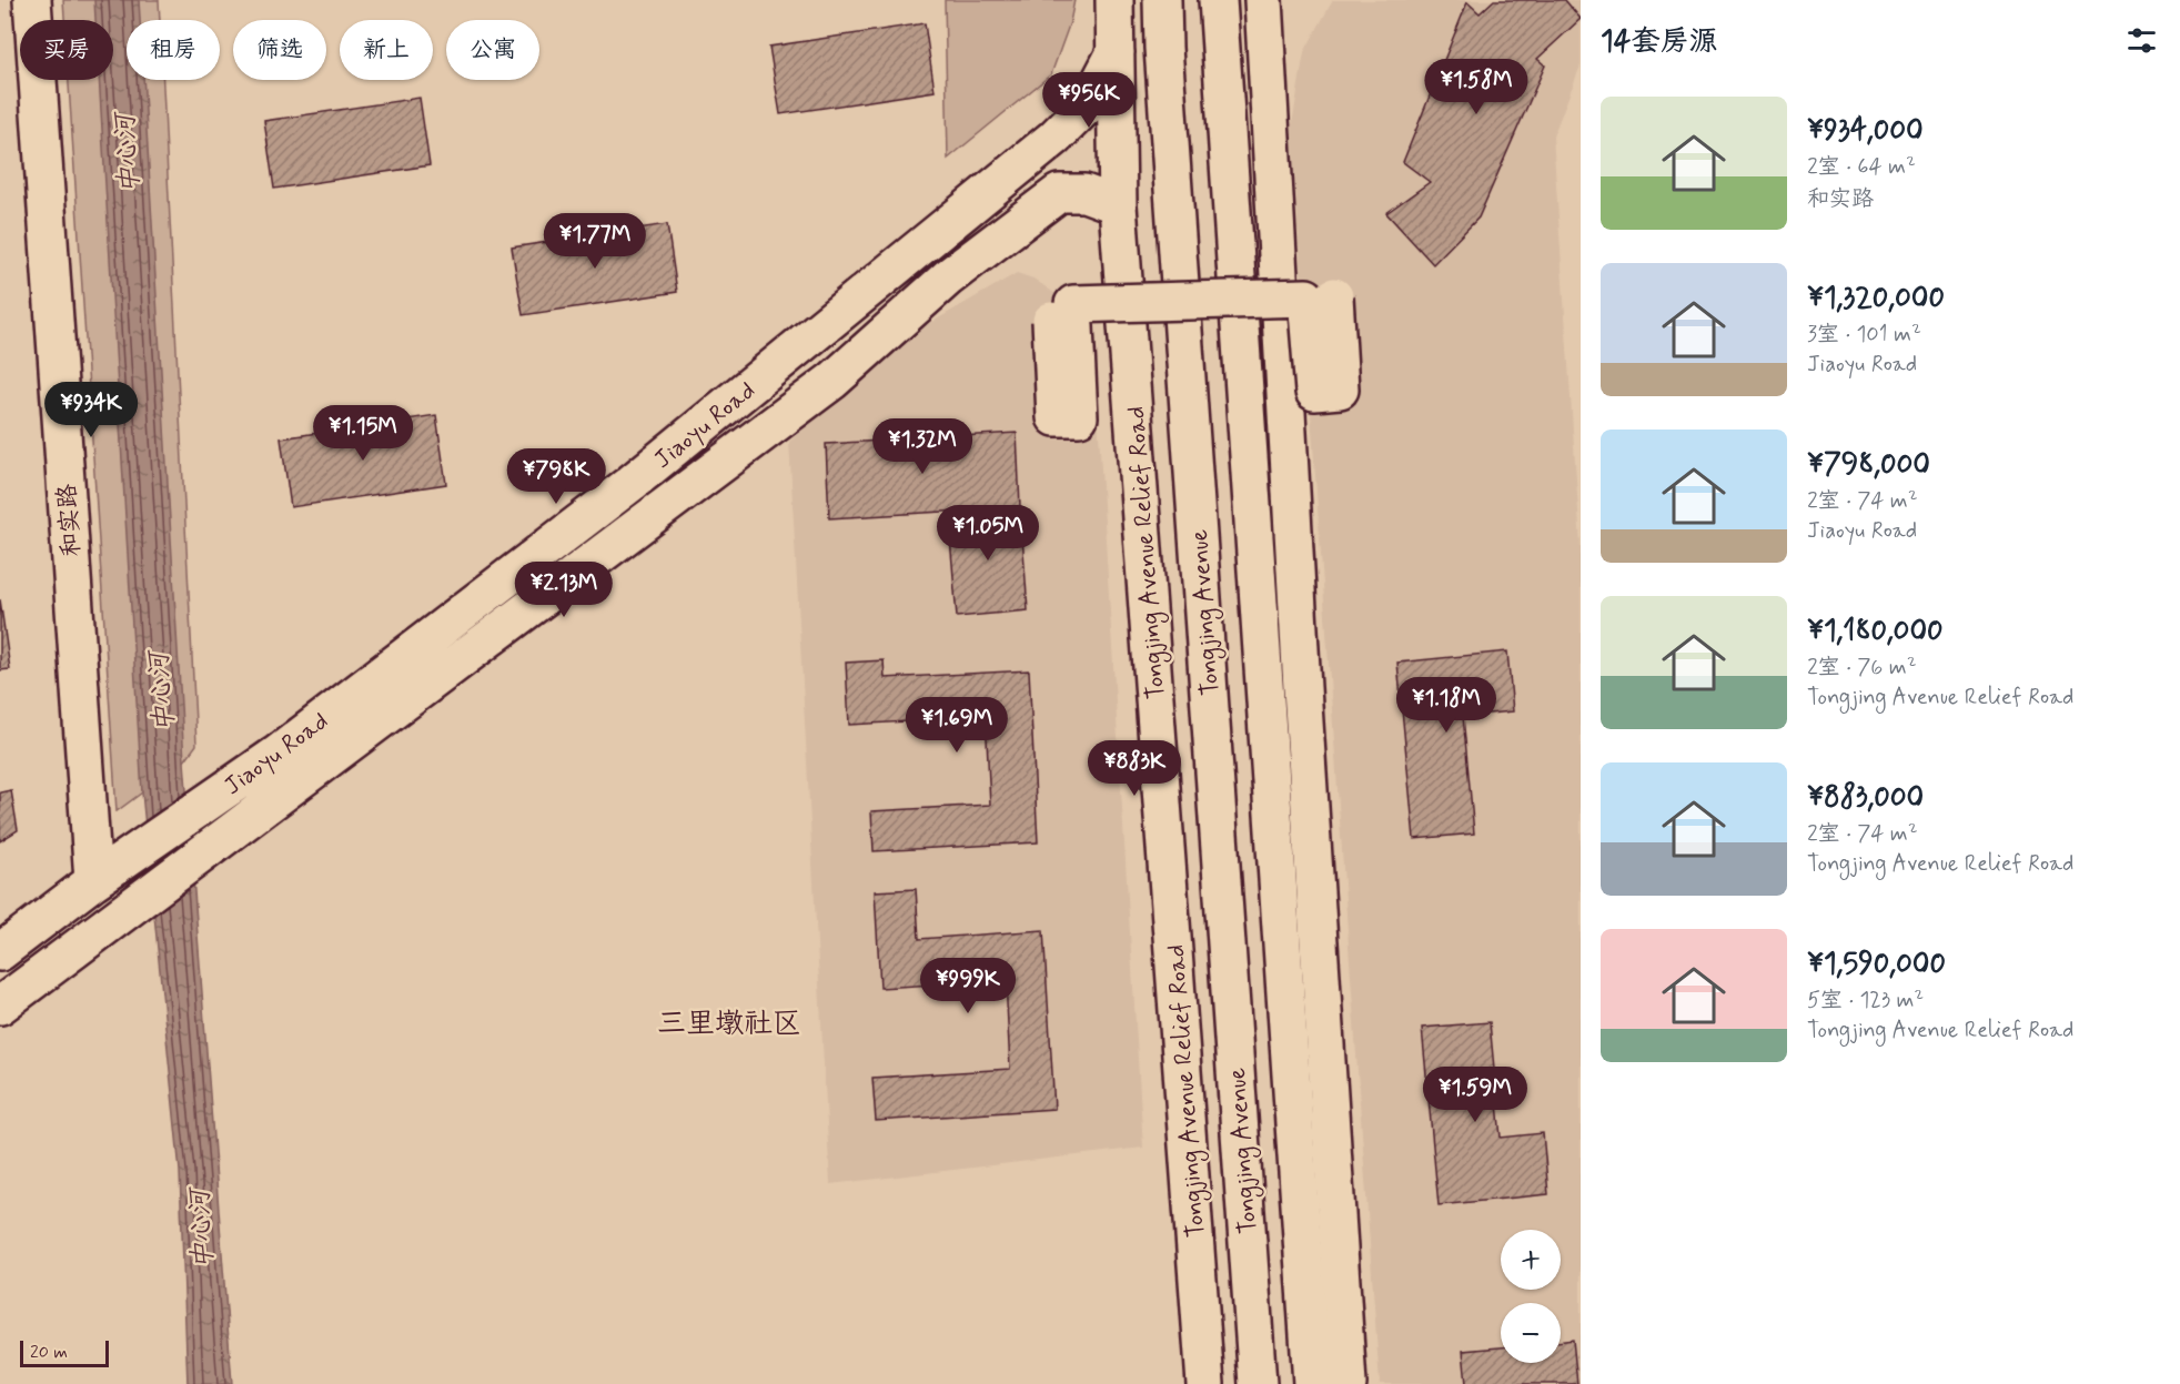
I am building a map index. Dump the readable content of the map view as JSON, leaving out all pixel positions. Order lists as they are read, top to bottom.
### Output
{
  "streets": {
    "main road": [
      "Jiaoyu Road",
      "和实路",
      "Tongjing Avenue Relief Road",
      "Tongjing Avenue"
    ]
  },
  "crossings": [
    ["Jiaoyu Road", "和实路"],
    ["Jiaoyu Road", "Tongjing Avenue Relief Road"]
  ],
  "districts": ["三里墩社区"],
  "water": ["中心河"],
  "scale_bar": "20 m",
  "page": {
    "heading": "14套房源",
    "chip": [
      "买房",
      "租房",
      "筛选",
      "新上",
      "公寓"
    ],
    "price": [
      "¥1.58M",
      "¥956K",
      "¥1.77M",
      "¥934K",
      "¥1.15M",
      "¥1.32M",
      "¥798K",
      "¥1.05M",
      "¥2.13M",
      "¥1.18M",
      "¥1.69M",
      "¥883K",
      "¥999K",
      "¥1.59M"
    ],
    "list": [
      {
        "name": "¥934,000",
        "note": "2室 · 64 m² · 和实路"
      },
      {
        "name": "¥1,320,000",
        "note": "3室 · 101 m² · Jiaoyu Road"
      },
      {
        "name": "¥798,000",
        "note": "2室 · 74 m² · Jiaoyu Road"
      },
      {
        "name": "¥1,180,000",
        "note": "2室 · 76 m² · Tongjing Avenue Relief Road"
      },
      {
        "name": "¥883,000",
        "note": "2室 · 74 m² · Tongjing Avenue Relief Road"
      },
      {
        "name": "¥1,590,000",
        "note": "5室 · 123 m² · Tongjing Avenue Relief Road"
      }
    ],
    "map_buttons": ["+", "−"],
    "scale": "20 m"
  }
}
